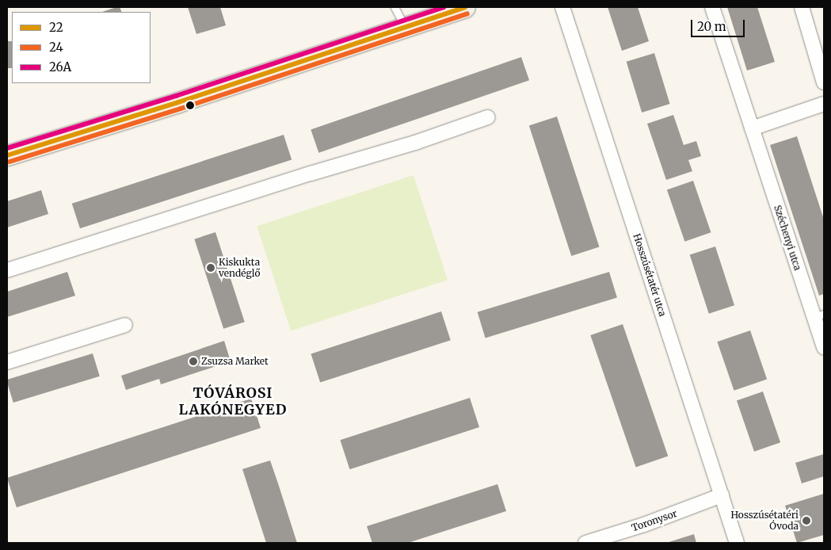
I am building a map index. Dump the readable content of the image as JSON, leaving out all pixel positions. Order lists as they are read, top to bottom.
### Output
{
  "streets": {
    "street": ["Széchenyi utca", "Hosszúsétatér utca", "Toronysor"]
  },
  "crossings": [
    ["Hosszúsétatér utca", "Toronysor"]
  ],
  "districts": ["TÓVÁROSI LAKÓNEGYED"],
  "places": ["Kiskukta vendéglő", "Zsuzsa Market", "Hosszúsétatéri Óvoda"],
  "lines": ["transit line 22", "transit line 26A", "transit line 24"],
  "legend": ["22", "24", "26A"],
  "scale_bar": "20 m"
}
